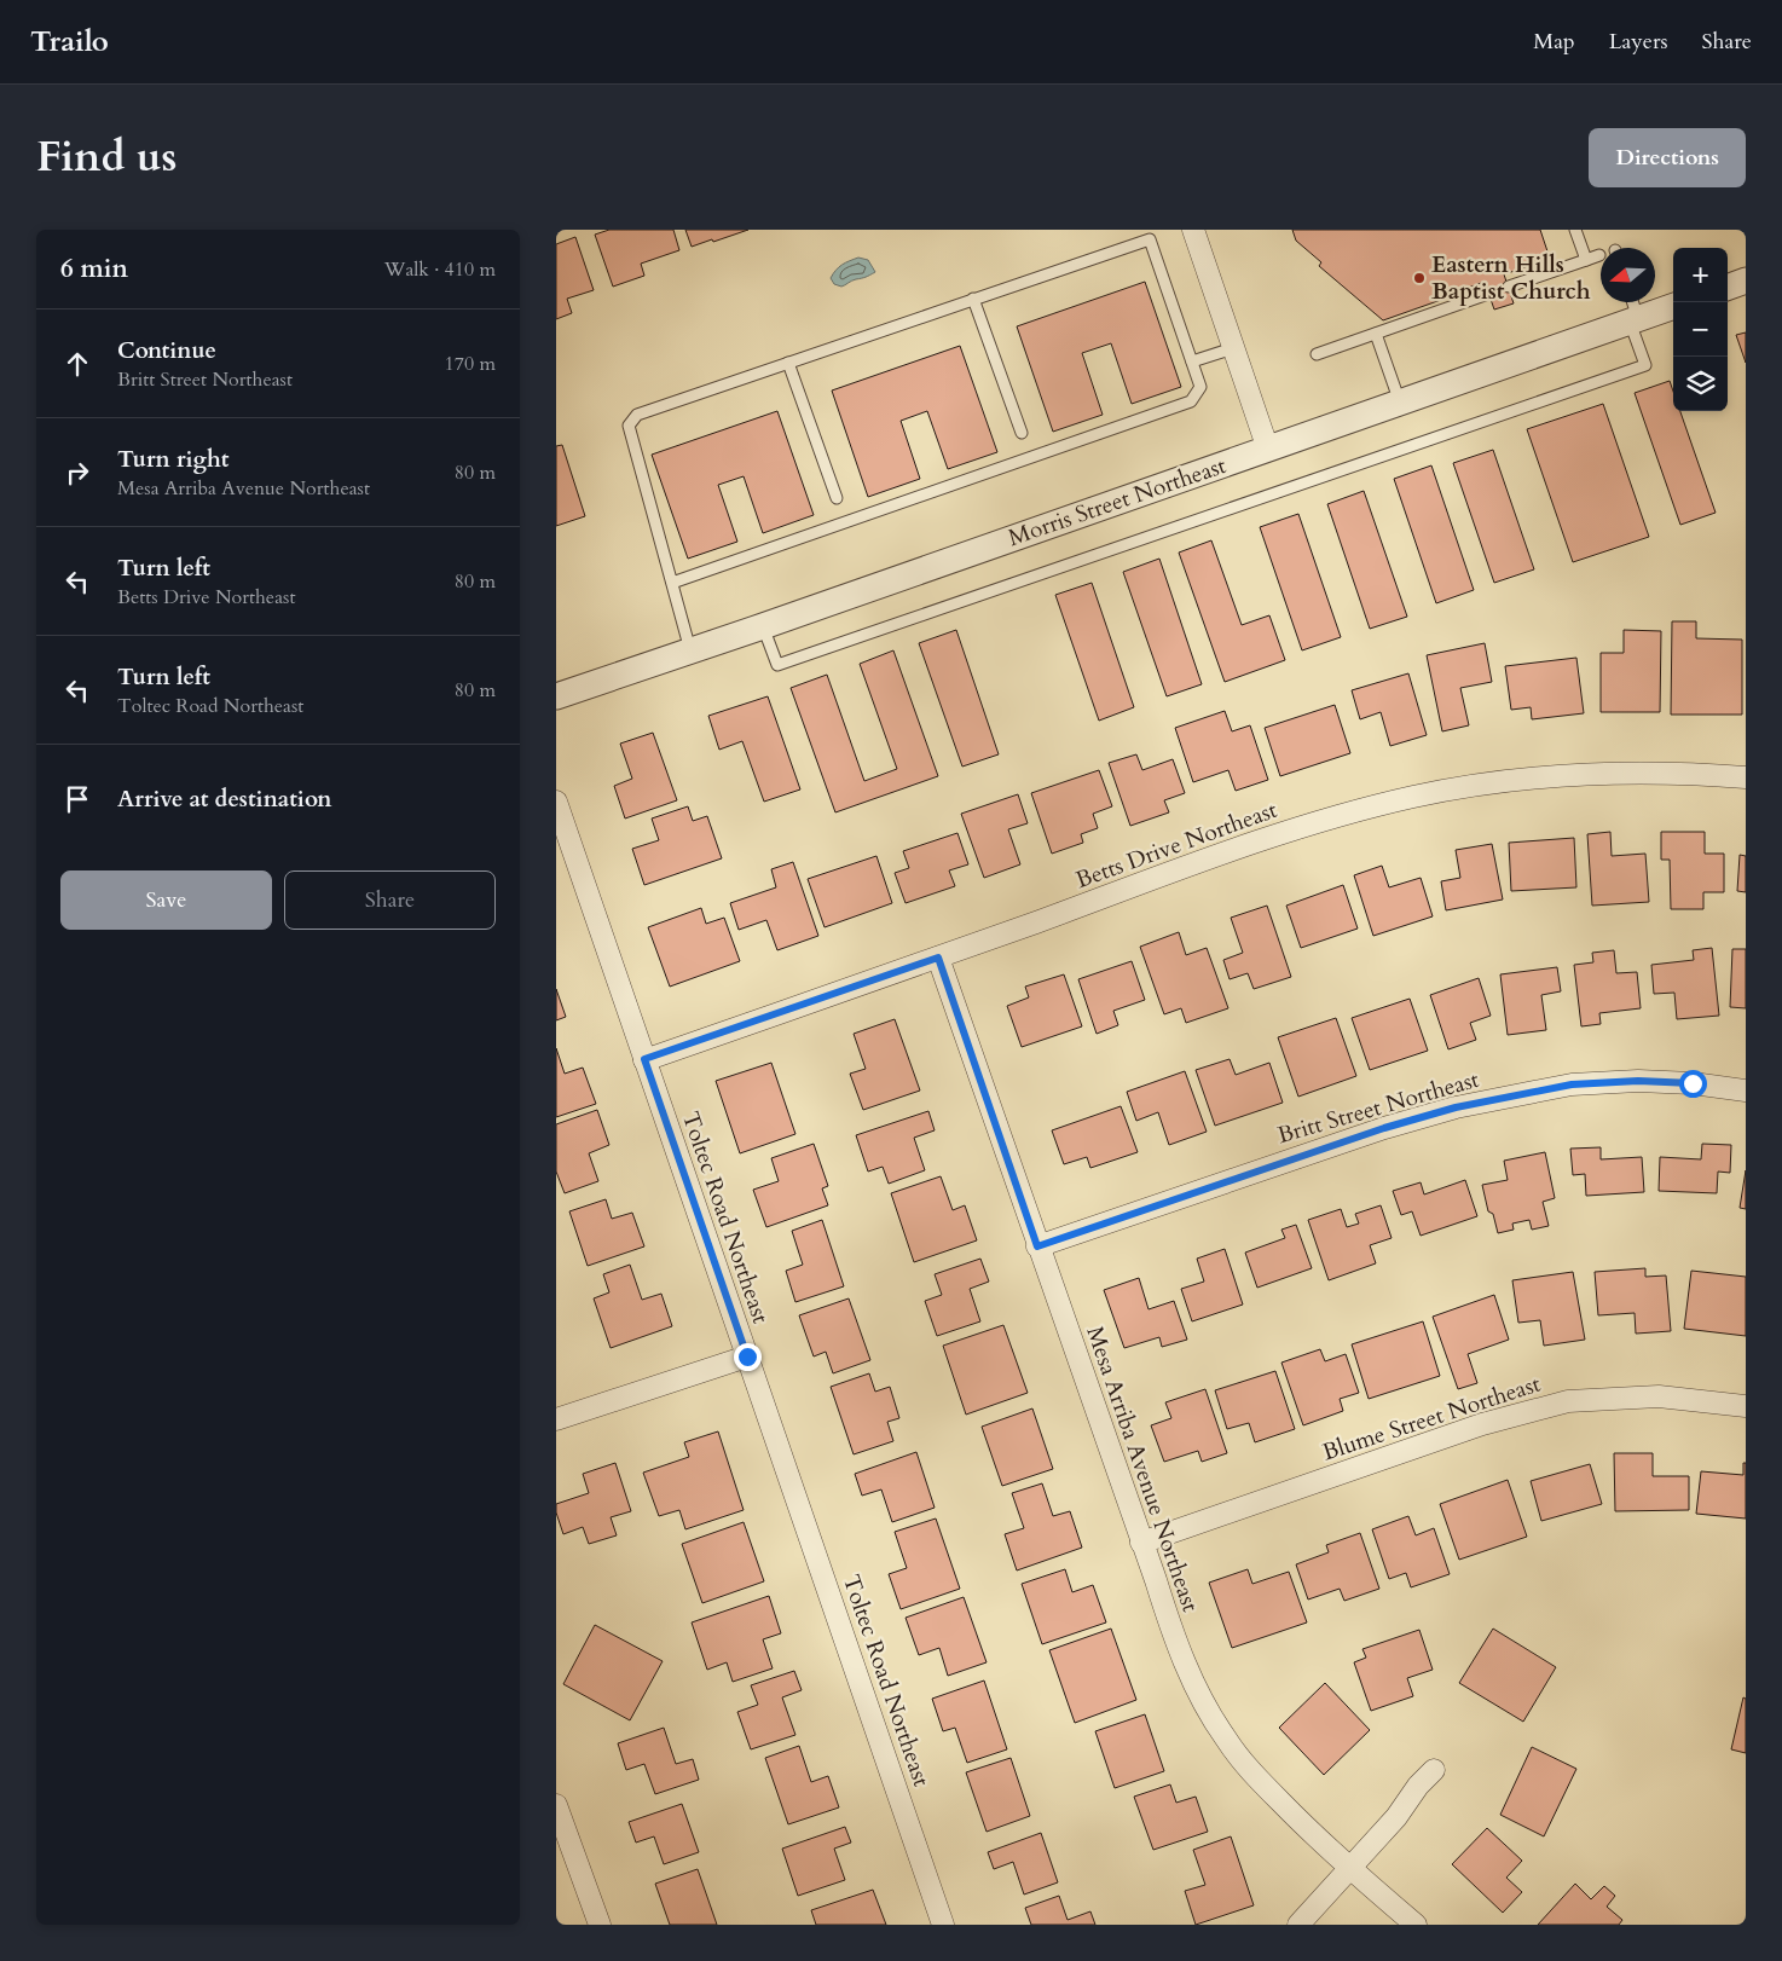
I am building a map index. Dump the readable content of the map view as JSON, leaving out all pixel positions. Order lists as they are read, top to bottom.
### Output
{
  "streets": {
    "street": [
      "Morris Street Northeast",
      "Betts Drive Northeast",
      "Britt Street Northeast",
      "Toltec Road Northeast",
      "Blume Street Northeast",
      "Mesa Arriba Avenue Northeast"
    ]
  },
  "crossings": [
    ["Betts Drive Northeast", "Toltec Road Northeast"],
    ["Betts Drive Northeast", "Mesa Arriba Avenue Northeast"],
    ["Britt Street Northeast", "Mesa Arriba Avenue Northeast"],
    ["Blume Street Northeast", "Mesa Arriba Avenue Northeast"]
  ],
  "places": ["Eastern Hills Baptist Church"],
  "north": "left",
  "page": {
    "header": "Trailo",
    "nav": ["Map", "Layers", "Share"],
    "title": "Find us",
    "buttons": [
      "Directions",
      ["Save", "Share"]
    ],
    "heading": ["6 min", "Walk · 410 m"],
    "map_buttons": ["+", "−"],
    "list": [
      ["Continue", "Britt Street Northeast", "170 m"],
      ["Turn right", "Mesa Arriba Avenue Northeast", "80 m"],
      ["Turn left", "Betts Drive Northeast", "80 m"],
      ["Turn left", "Toltec Road Northeast", "80 m"],
      "Arrive at destination"
    ]
  }
}
